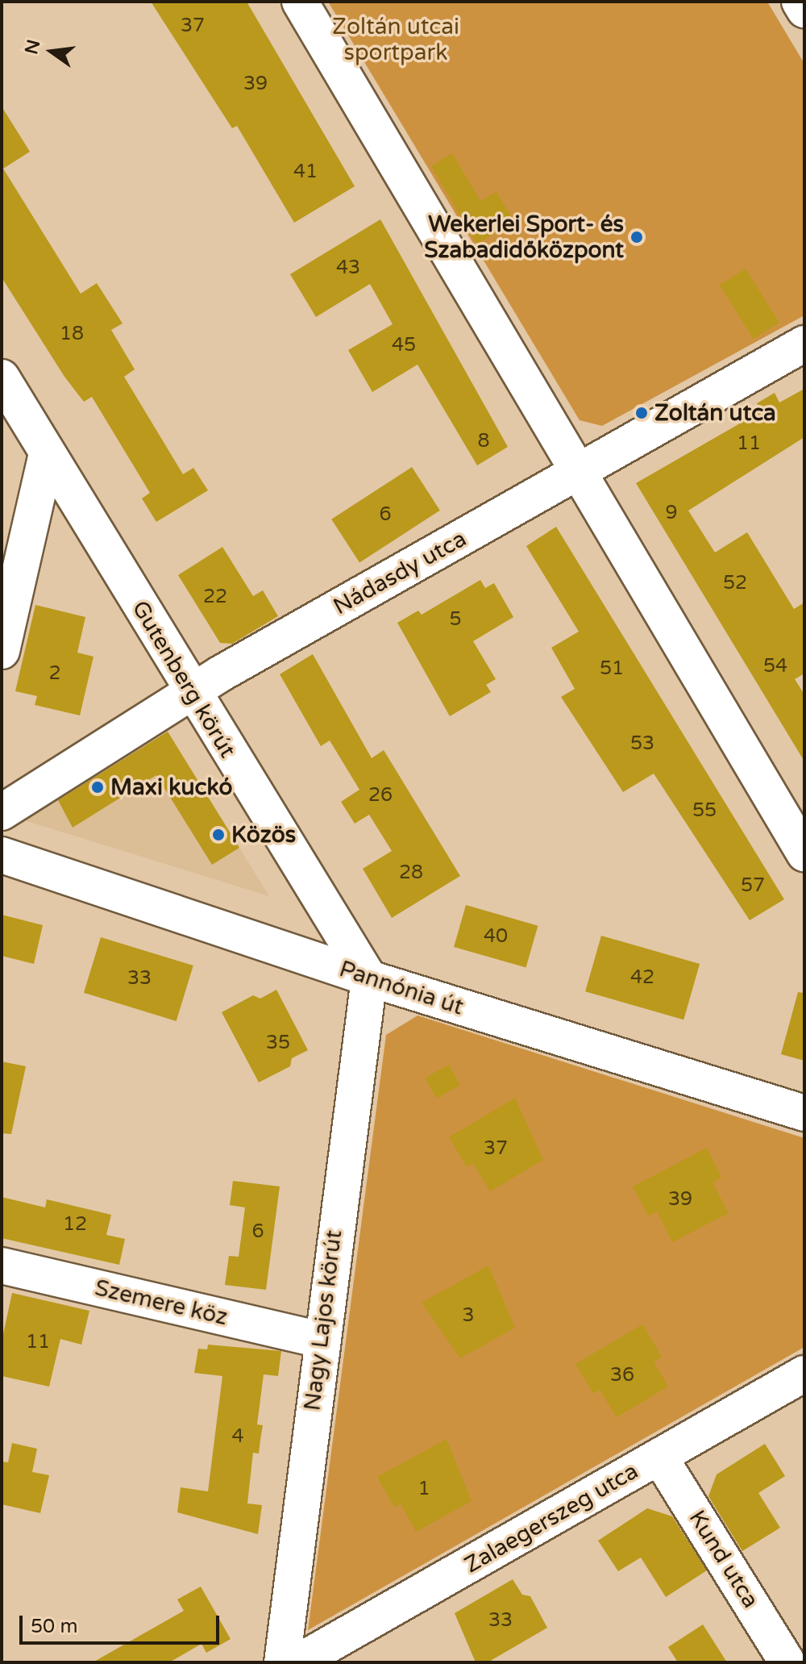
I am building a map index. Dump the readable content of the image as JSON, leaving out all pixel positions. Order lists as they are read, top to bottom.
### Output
{
  "streets": {
    "street": [
      "Nádasdy utca",
      "Gutenberg körút",
      "Pannónia út",
      "Szemere köz",
      "Nagy Lajos körút",
      "Zalaegerszeg utca",
      "Kund utca"
    ]
  },
  "crossings": [
    ["Nádasdy utca", "Gutenberg körút"],
    ["Gutenberg körút", "Pannónia út"],
    ["Gutenberg körút", "Nagy Lajos körút"],
    ["Pannónia út", "Nagy Lajos körút"],
    ["Szemere köz", "Nagy Lajos körút"],
    ["Zalaegerszeg utca", "Kund utca"]
  ],
  "parks": ["Zoltán utcai sportpark"],
  "places": [
    "Wekerlei Sport- és Szabadidőközpont",
    "Zoltán utca",
    "Maxi kuckó",
    "Közös"
  ],
  "house_numbers": [
    "37",
    "39",
    "41",
    "43",
    "18",
    "45",
    "8",
    "11",
    "9",
    "6",
    "52",
    "22",
    "5",
    "54",
    "51",
    "2",
    "53",
    "26",
    "55",
    "28",
    "57",
    "40",
    "42",
    "33",
    "35",
    "37",
    "39",
    "12",
    "6",
    "3",
    "11",
    "36",
    "4",
    "1",
    "33"
  ],
  "scale_bar": "50 m",
  "north": "left"
}
